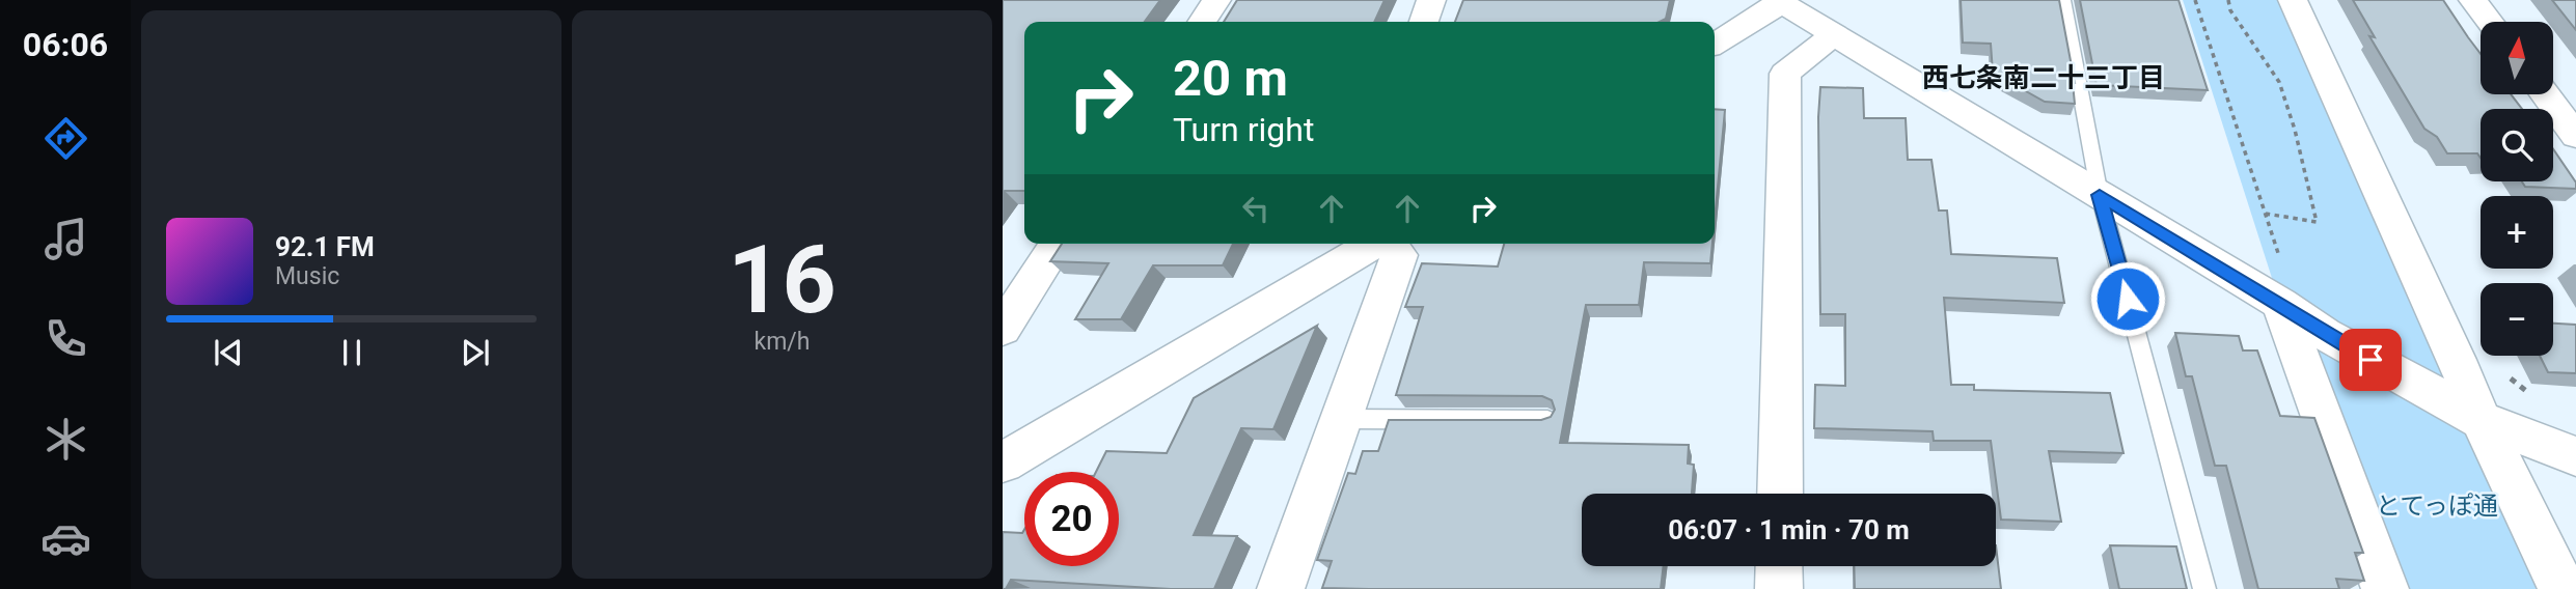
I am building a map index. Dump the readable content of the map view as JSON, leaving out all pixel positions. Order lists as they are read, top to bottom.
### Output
{
  "districts": ["西七条南二十三丁目"],
  "parks": ["とてっぽ通"],
  "north": "top",
  "page": {
    "tabs": "06:06",
    "tile": ["16", "km/h"],
    "map_buttons": ["+", "−"],
    "turn": ["20 m", "Turn right"],
    "song": ["92.1 FM", "Music"],
    "limit": "20",
    "trip": "06:07 · 1 min · 70 m"
  }
}
